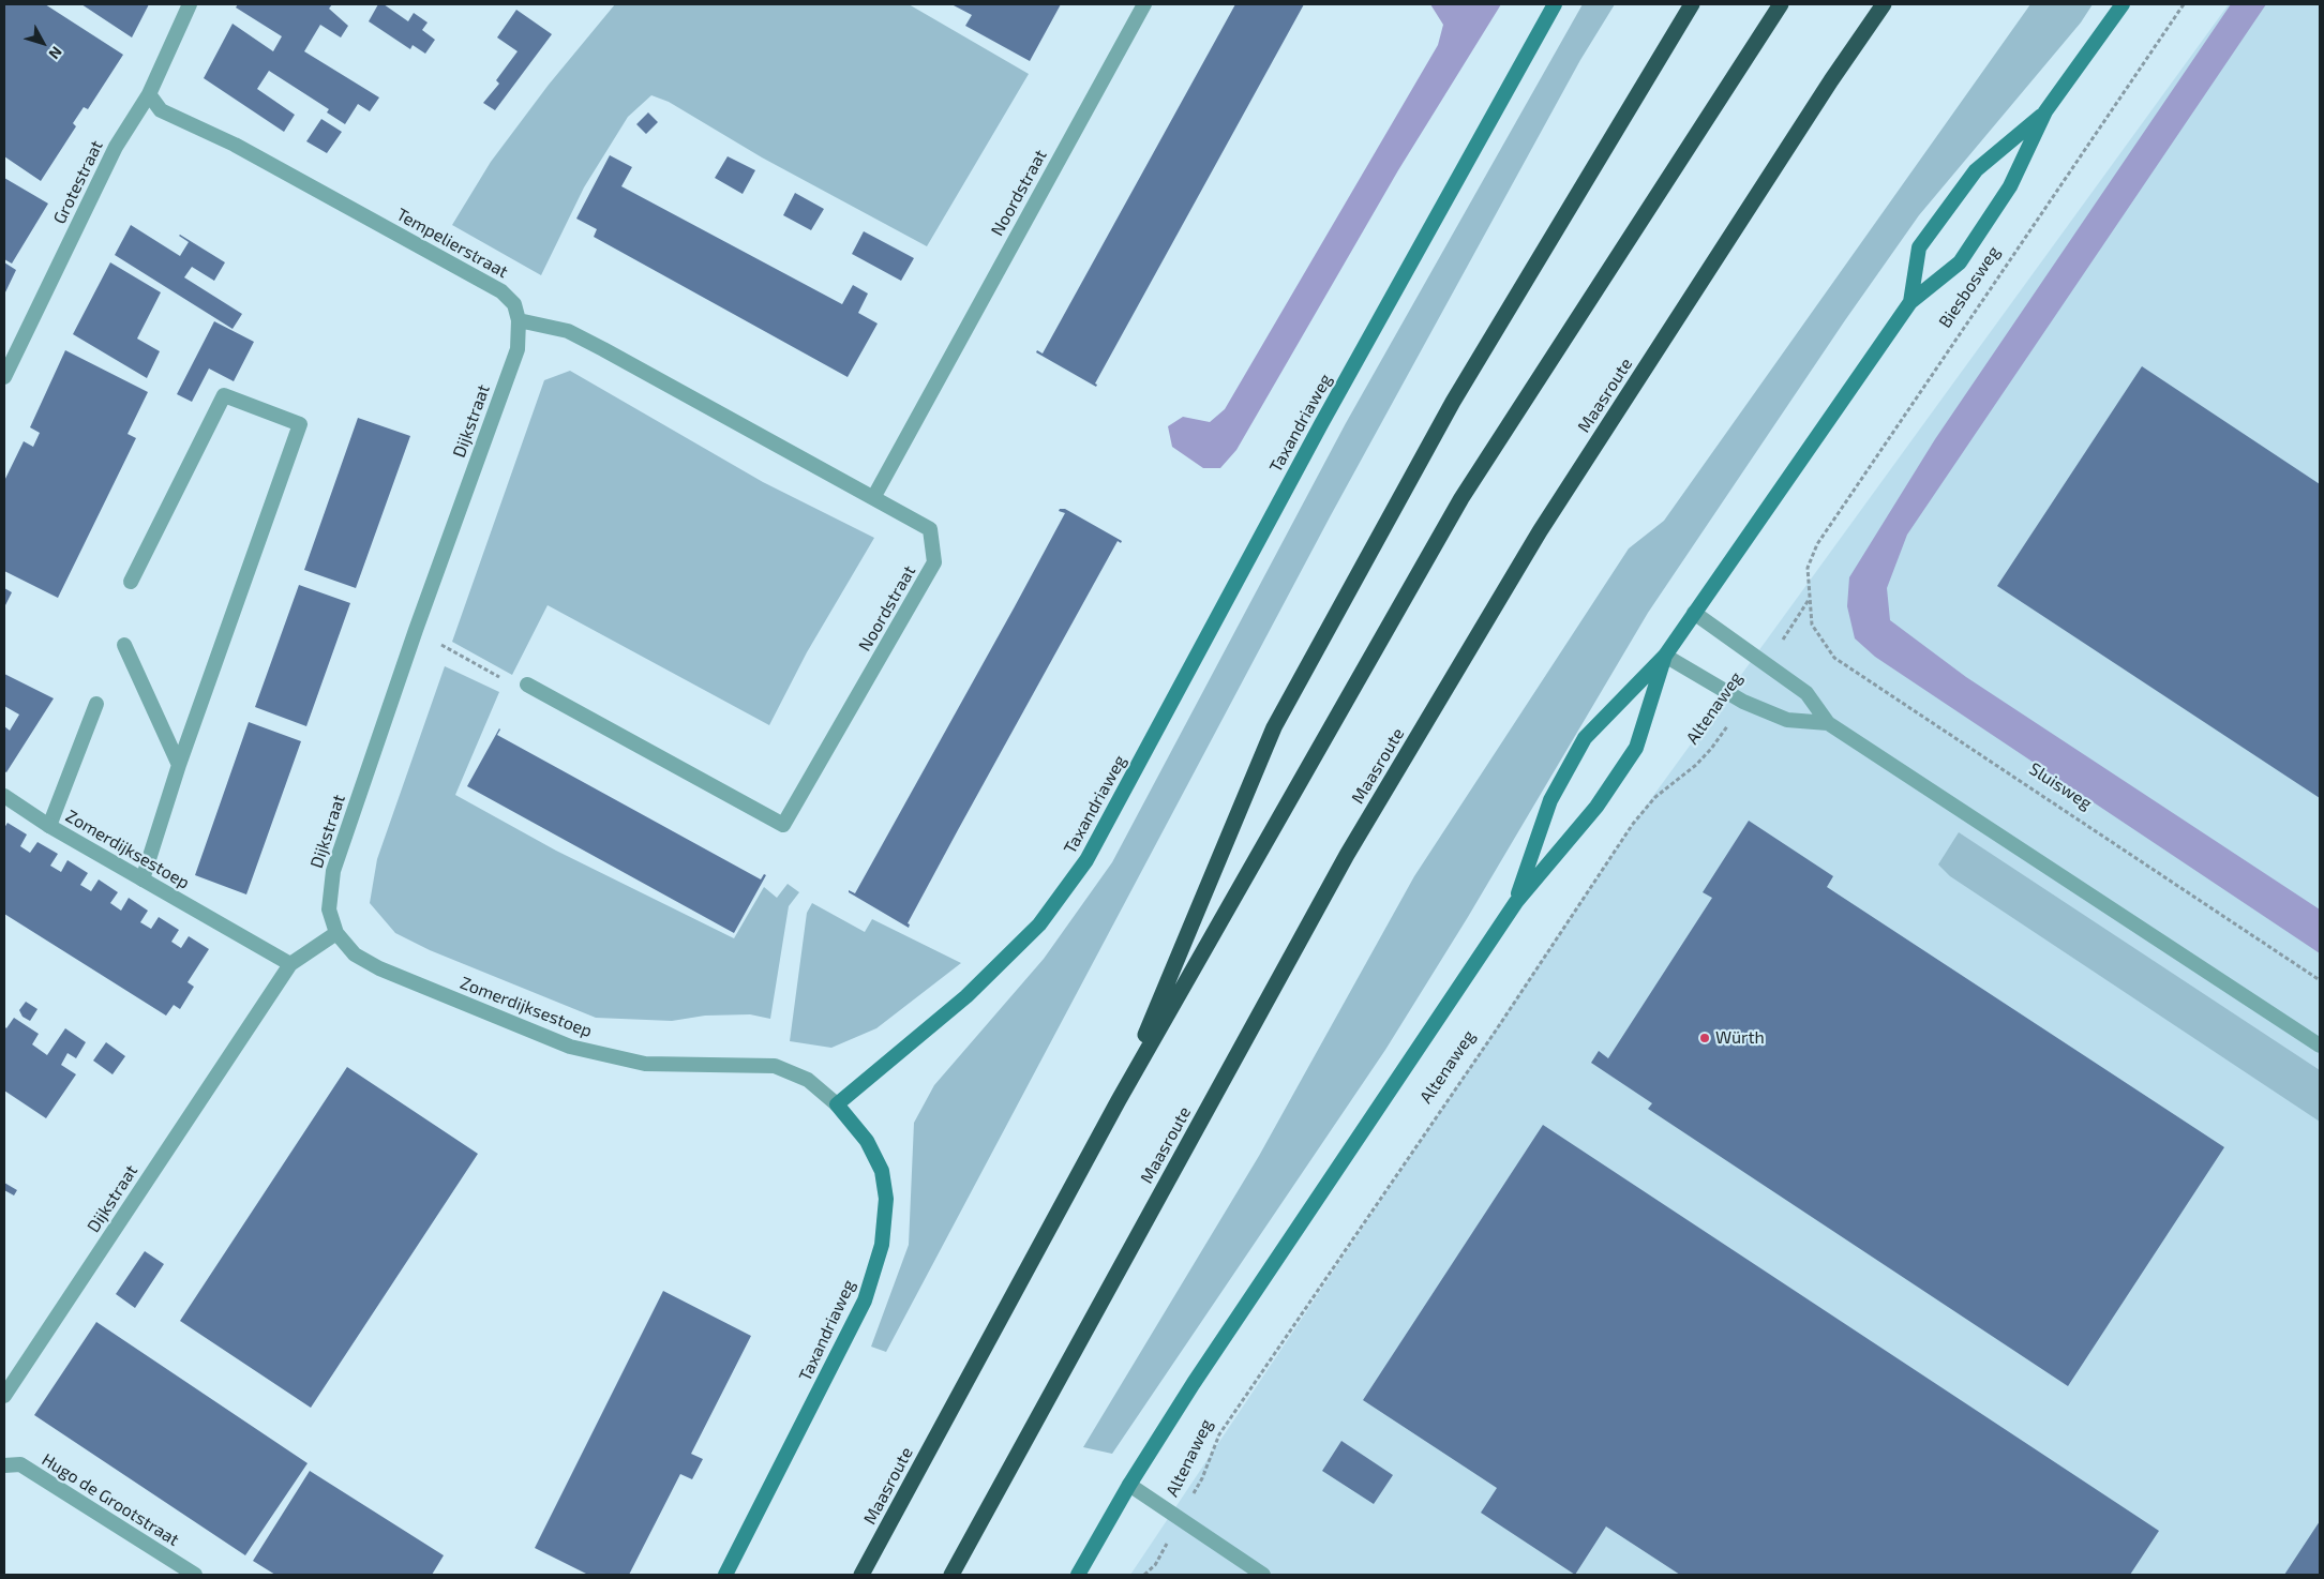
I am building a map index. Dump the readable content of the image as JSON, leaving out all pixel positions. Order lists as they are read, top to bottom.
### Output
{
  "streets": {
    "highway": ["Maasroute"],
    "main road": ["Biesbosweg", "Taxandriaweg", "Altenaweg"],
    "street": [
      "Grotestraat",
      "Noordstraat",
      "Tempelierstraat",
      "Dijkstraat",
      "Zomerdijksestoep",
      "Hugo de Grootstraat"
    ],
    "path": ["Sluisweg"]
  },
  "crossings": [
    ["Grotestraat", "Tempelierstraat"],
    ["Tempelierstraat", "Dijkstraat"],
    ["Biesbosweg", "Altenaweg"],
    ["Biesbosweg", "Sluisweg"],
    ["Dijkstraat", "Zomerdijksestoep"],
    ["Taxandriaweg", "Zomerdijksestoep"],
    ["Altenaweg", "Sluisweg"]
  ],
  "places": ["Würth"],
  "north": "bottom right"
}
